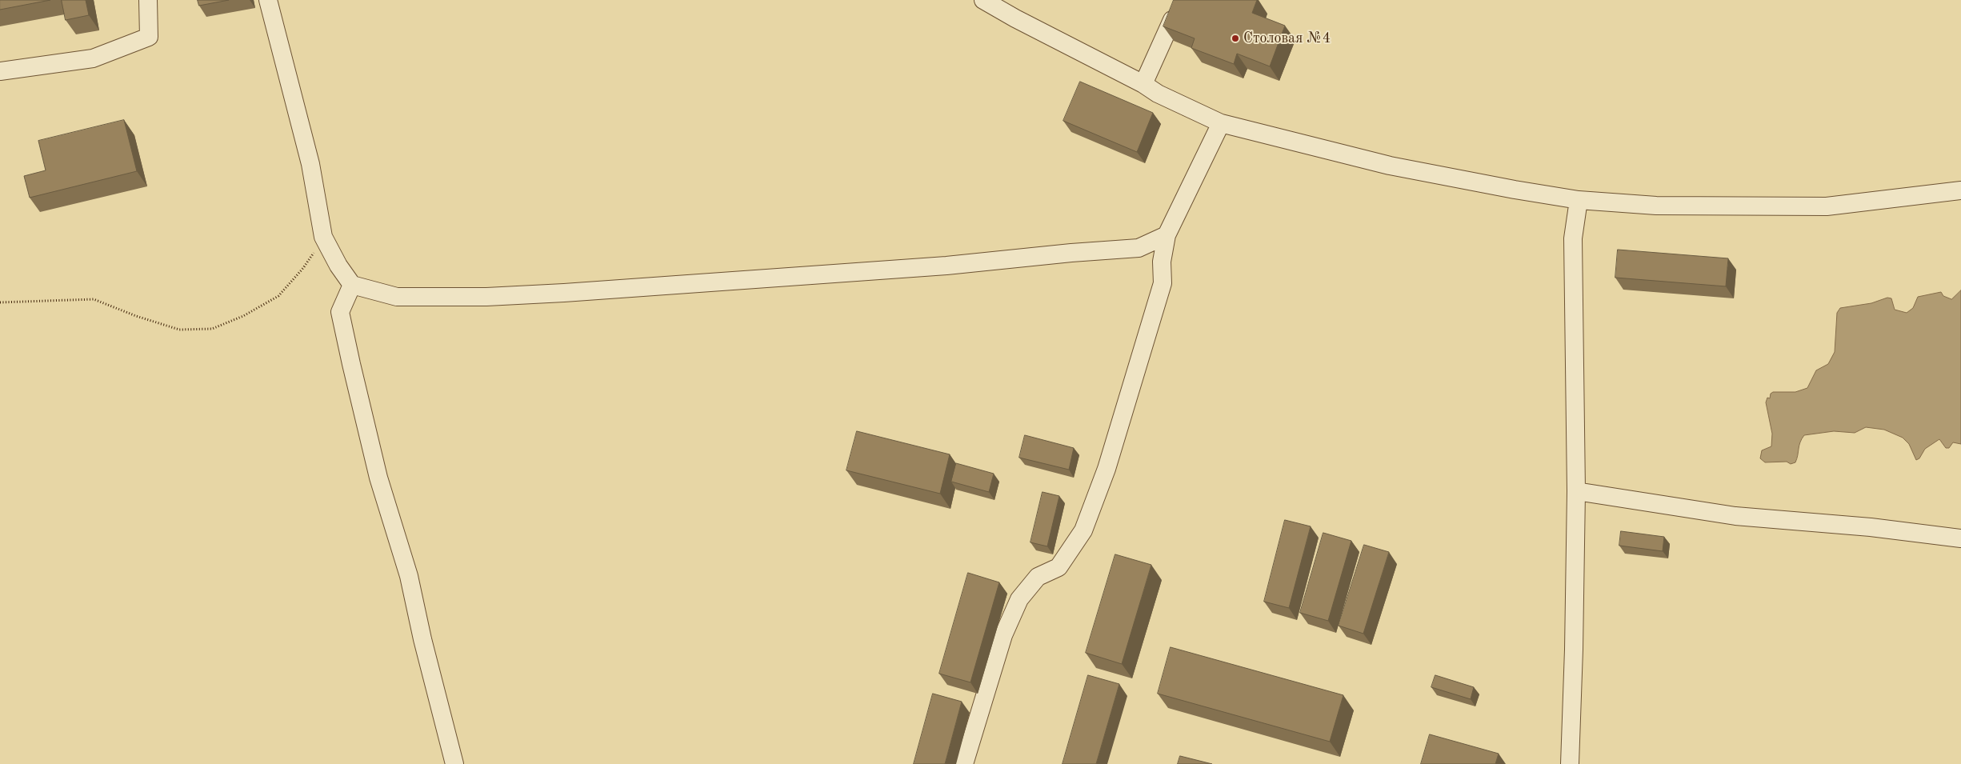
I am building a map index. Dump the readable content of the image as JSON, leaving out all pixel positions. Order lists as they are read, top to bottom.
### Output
{
  "places": ["Столовая №4"]
}
